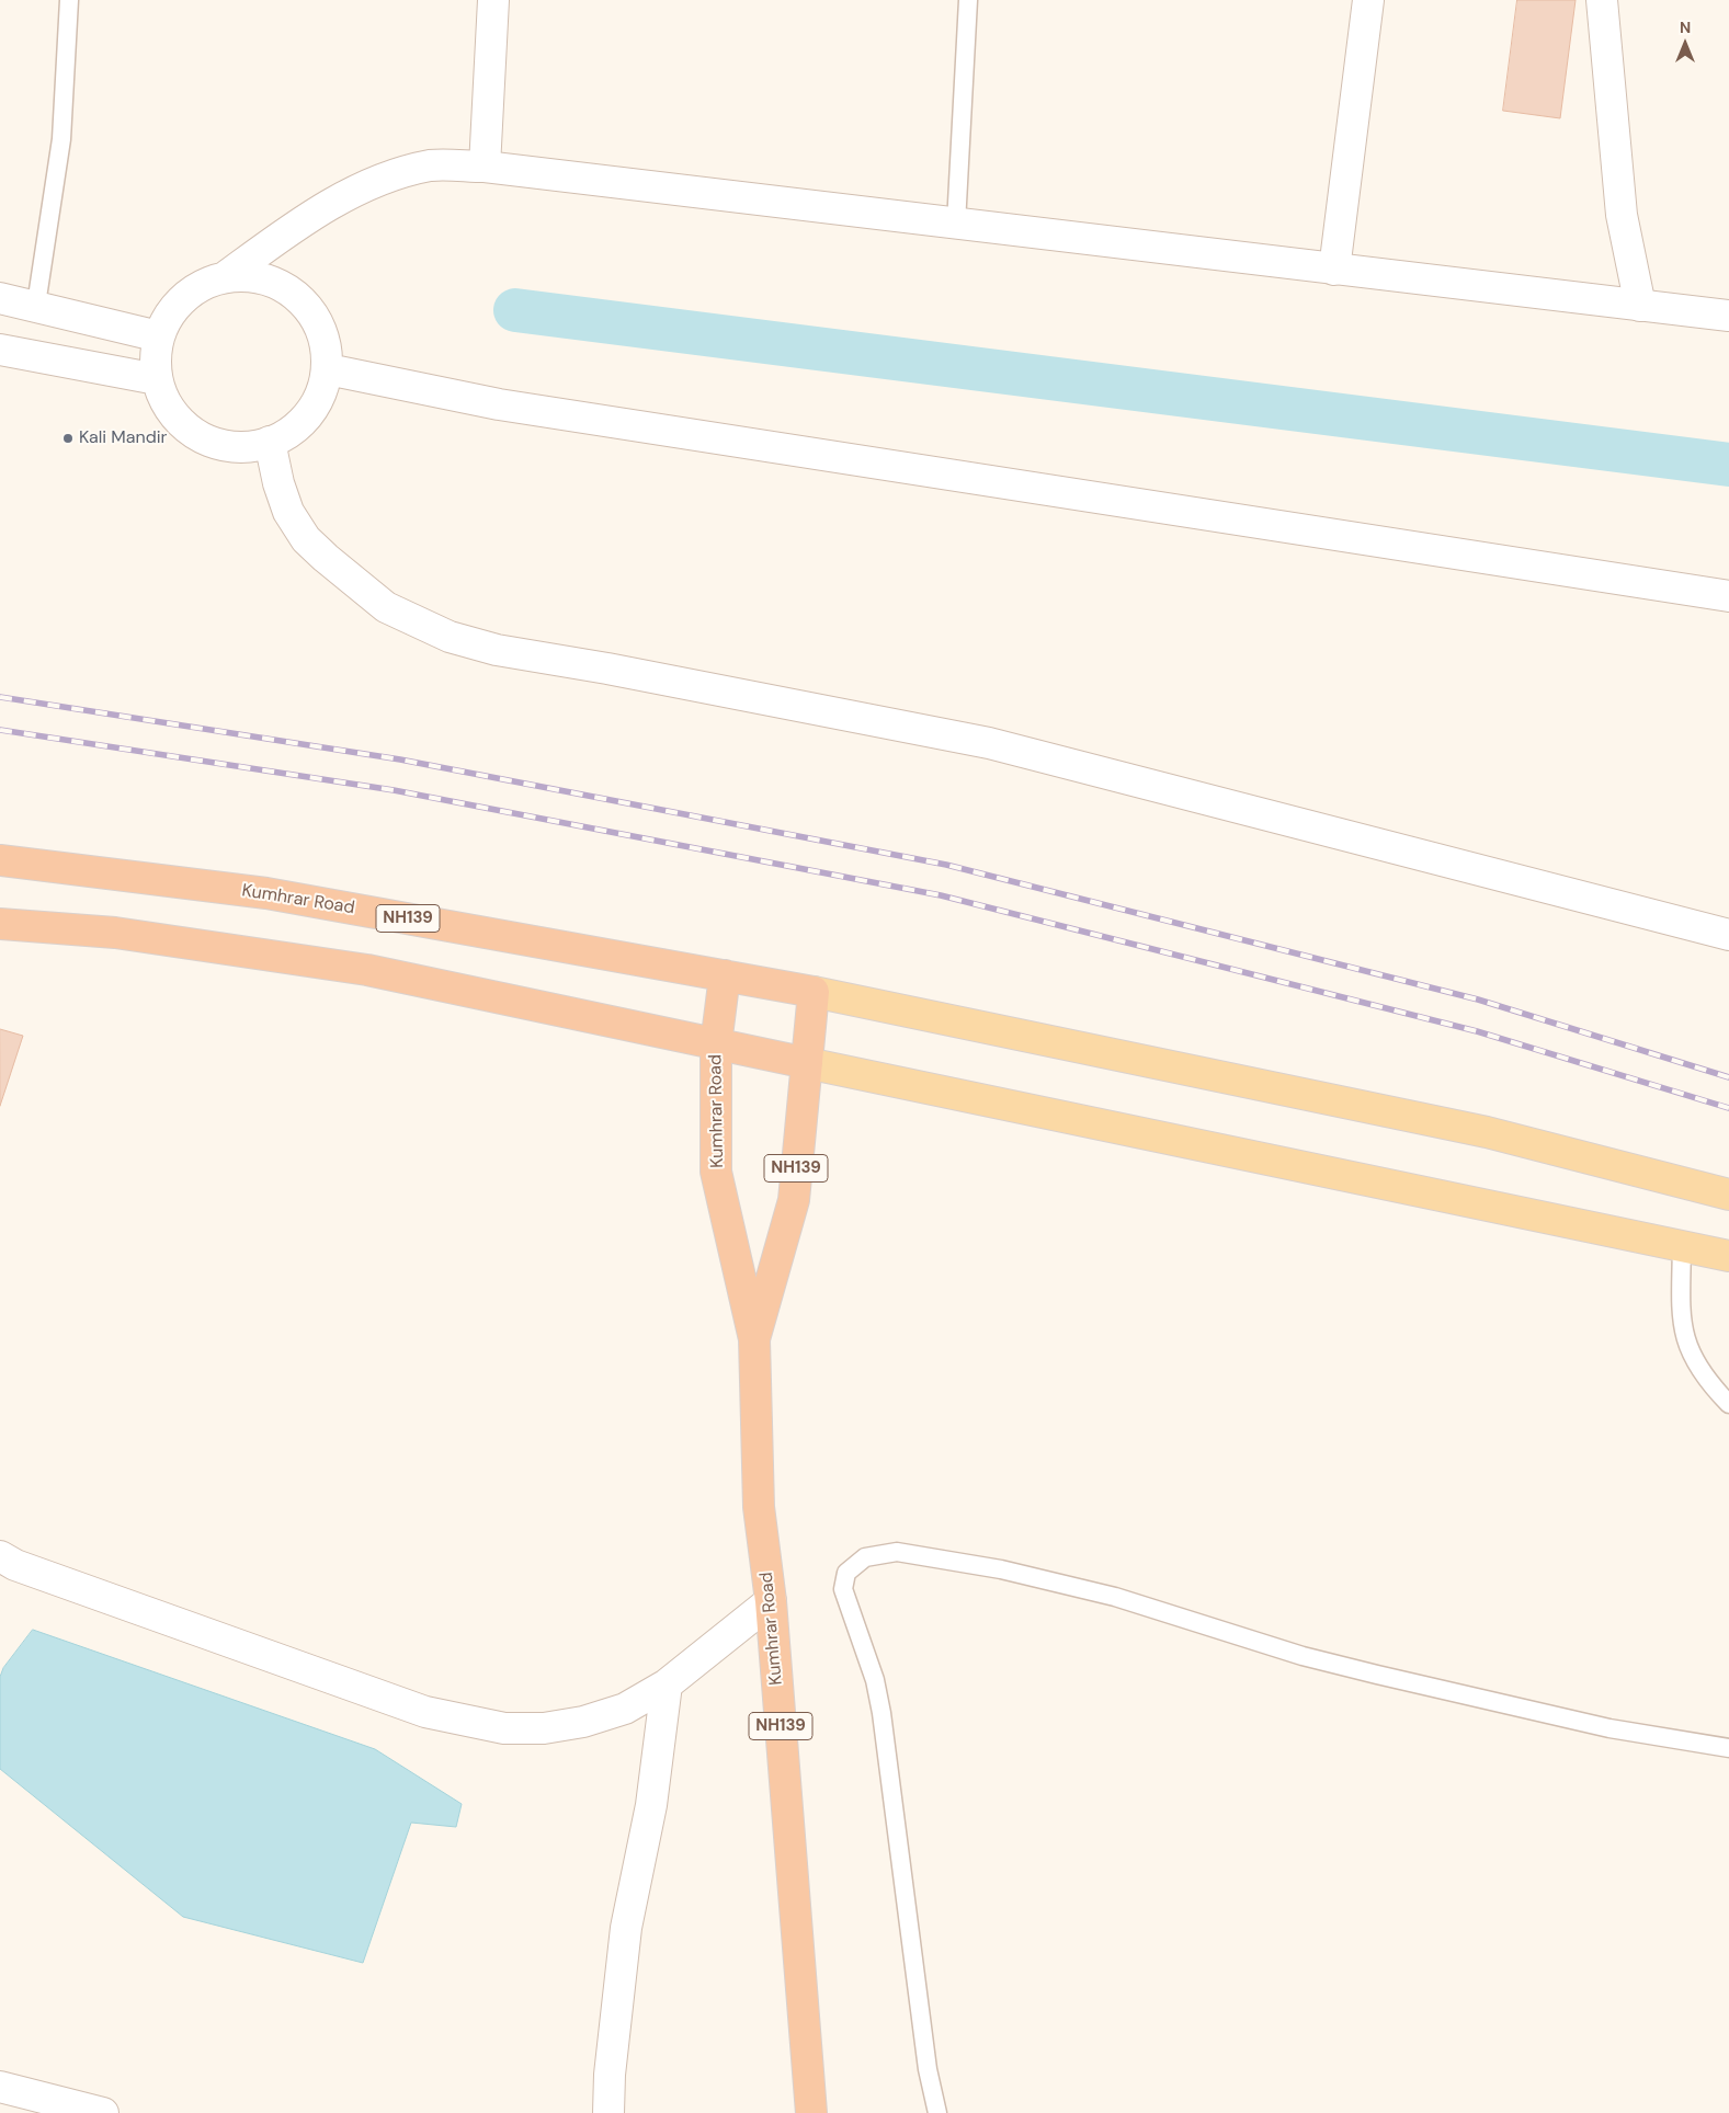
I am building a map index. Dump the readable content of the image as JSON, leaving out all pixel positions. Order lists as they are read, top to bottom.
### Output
{
  "streets": {
    "highway": ["Kumhrar Road", "NH139"]
  },
  "places": ["Kali Mandir"],
  "north": "top"
}
